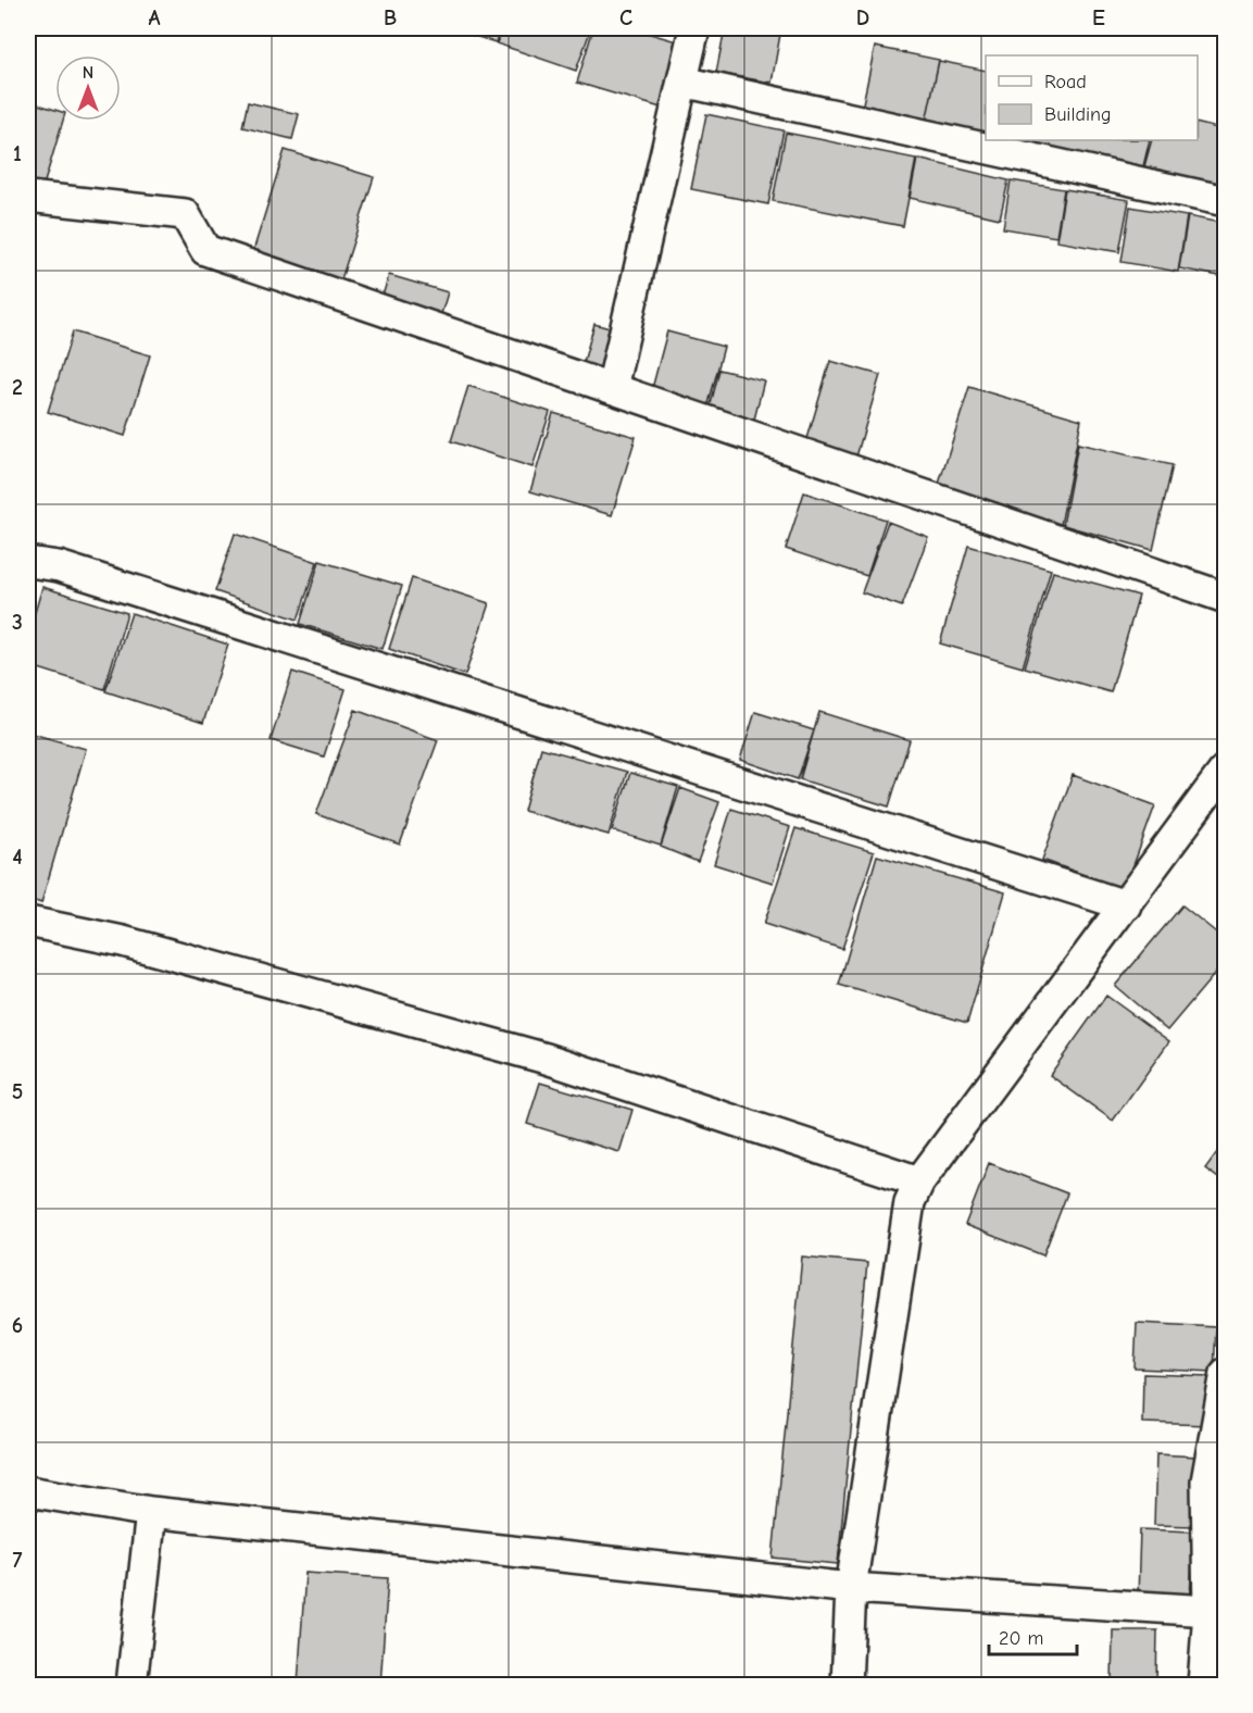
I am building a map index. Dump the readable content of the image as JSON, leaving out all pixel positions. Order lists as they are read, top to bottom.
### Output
{
  "legend": ["Road", "Building"],
  "scale_bar": "20 m",
  "north": "top",
  "grid": {
    "columns": [
      "A",
      "B",
      "C",
      "D",
      "E"
    ],
    "rows": [
      "1",
      "2",
      "3",
      "4",
      "5",
      "6",
      "7"
    ]
  }
}
